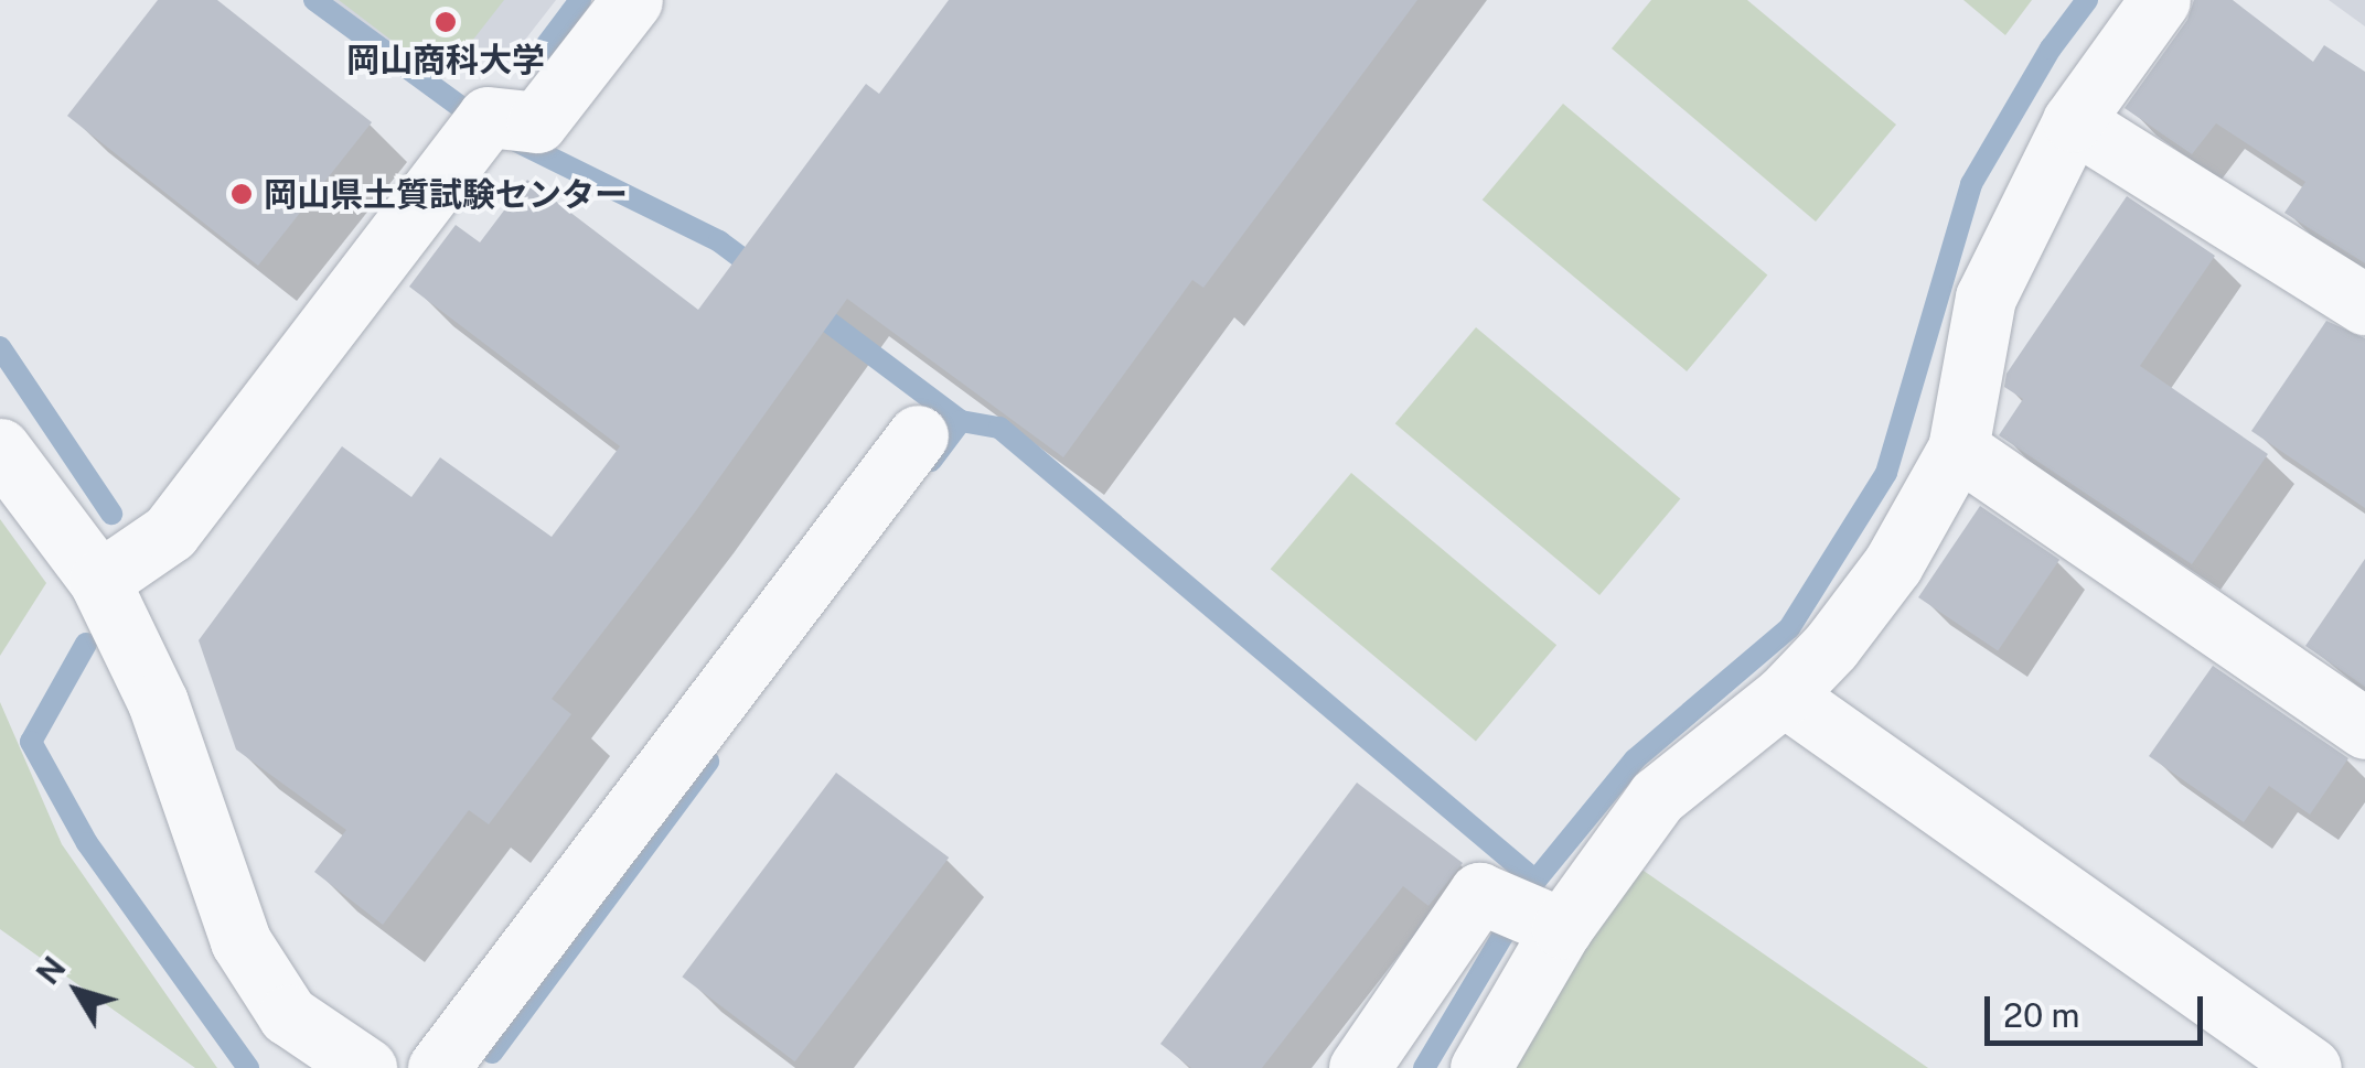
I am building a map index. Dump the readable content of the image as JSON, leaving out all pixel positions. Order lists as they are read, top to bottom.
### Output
{
  "places": ["岡山商科大学", "岡山県土質試験センター"],
  "scale_bar": "20 m",
  "north": "top left"
}
